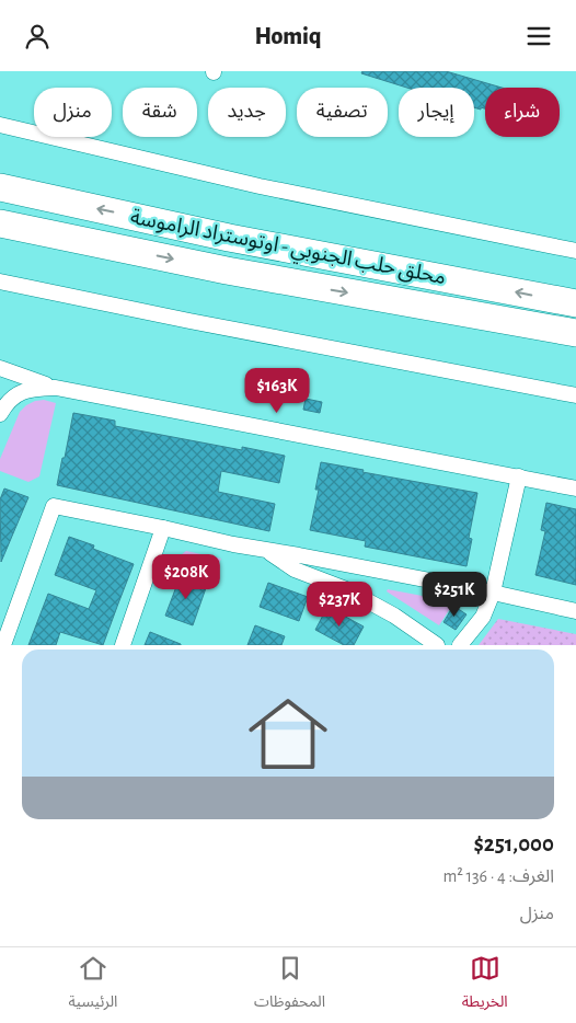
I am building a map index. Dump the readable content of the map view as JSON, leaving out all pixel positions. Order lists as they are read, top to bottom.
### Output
{
  "streets": {
    "highway": ["محلق حلب الجنوبي - اوتوستراد الراموسة"]
  },
  "page": {
    "header": "Homiq",
    "chip": [
      "شراء",
      "إيجار",
      "تصفية",
      "جديد",
      "شقة",
      "منزل"
    ],
    "price": [
      "$163K",
      "$208K",
      "$251K",
      "$237K"
    ],
    "list": [
      {
        "name": "$251,000",
        "note": "الغرف: 4 · 136 m² · منزل"
      }
    ],
    "tabs": ["الخريطة", "المحفوظات", "الرئيسية"]
  }
}
